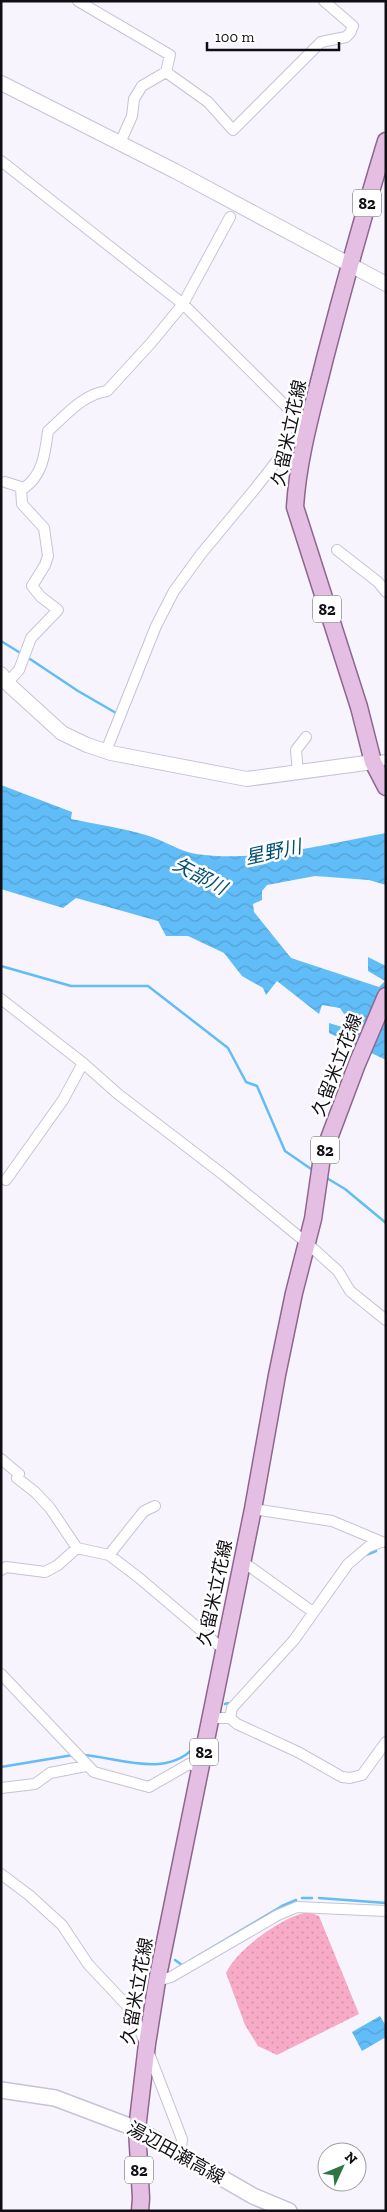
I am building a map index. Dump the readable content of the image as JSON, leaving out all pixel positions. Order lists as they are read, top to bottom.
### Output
{
  "streets": {
    "main road": ["82", "久留米立花線", "湯辺田瀬高線"]
  },
  "crossings": [
    ["久留米立花線", "湯辺田瀬高線"]
  ],
  "water": ["星野川", "矢部川"],
  "scale_bar": "100 m",
  "north": "top right"
}
